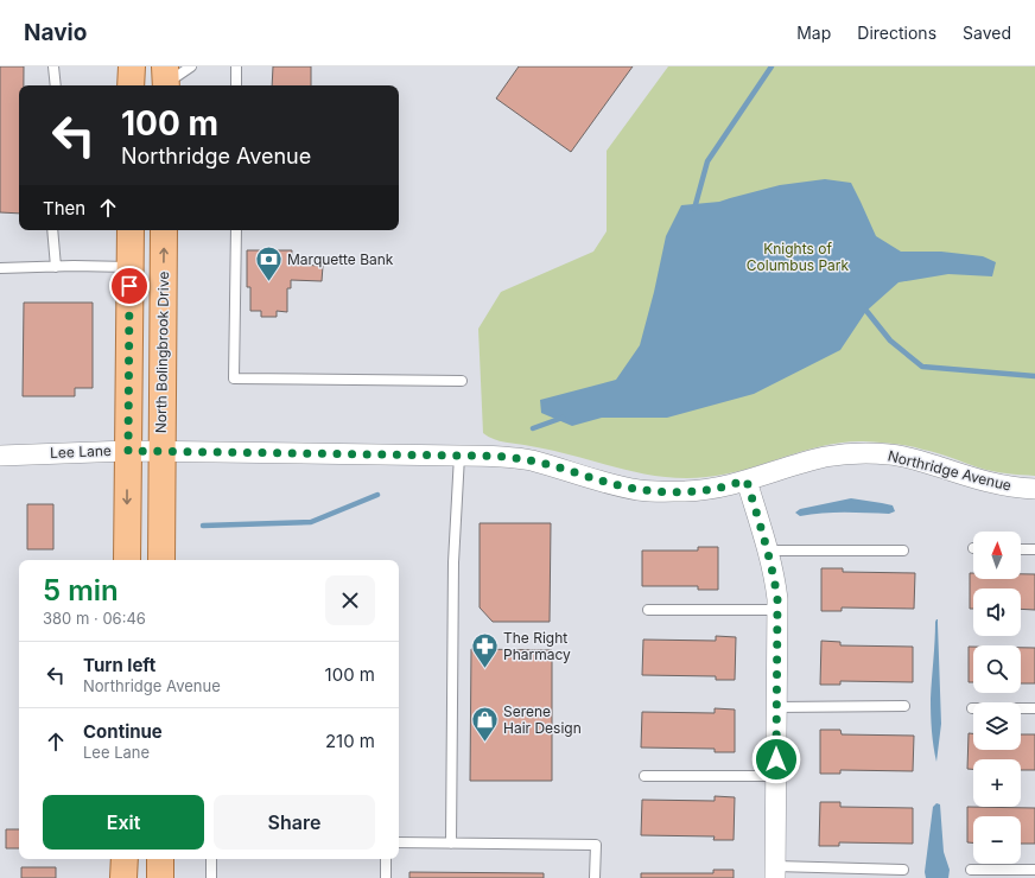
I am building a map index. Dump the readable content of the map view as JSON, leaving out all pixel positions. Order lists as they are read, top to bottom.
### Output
{
  "streets": {
    "main road": ["North Bolingbrook Drive"],
    "street": ["Lee Lane", "Northridge Avenue"]
  },
  "crossings": [
    ["North Bolingbrook Drive", "Lee Lane"],
    ["North Bolingbrook Drive", "Northridge Avenue"],
    ["Lee Lane", "Northridge Avenue"]
  ],
  "parks": ["Knights of Columbus Park"],
  "places": {
    "bank": ["Marquette Bank"],
    "pharmacy": ["The Right Pharmacy"],
    "shop": ["Serene Hair Design"]
  },
  "north": "top",
  "page": {
    "header": "Navio",
    "nav": ["Map", "Directions", "Saved"],
    "turn": ["100 m", "Northridge Avenue"],
    "then": "Then",
    "map_buttons": ["+", "−"],
    "heading": ["5 min", "380 m · 06:46"],
    "list": [
      {
        "name": "Turn left",
        "note": "Northridge Avenue",
        "value": "100 m"
      },
      {
        "name": "Continue",
        "note": "Lee Lane",
        "value": "210 m"
      }
    ],
    "buttons": ["Exit", "Share"]
  }
}
